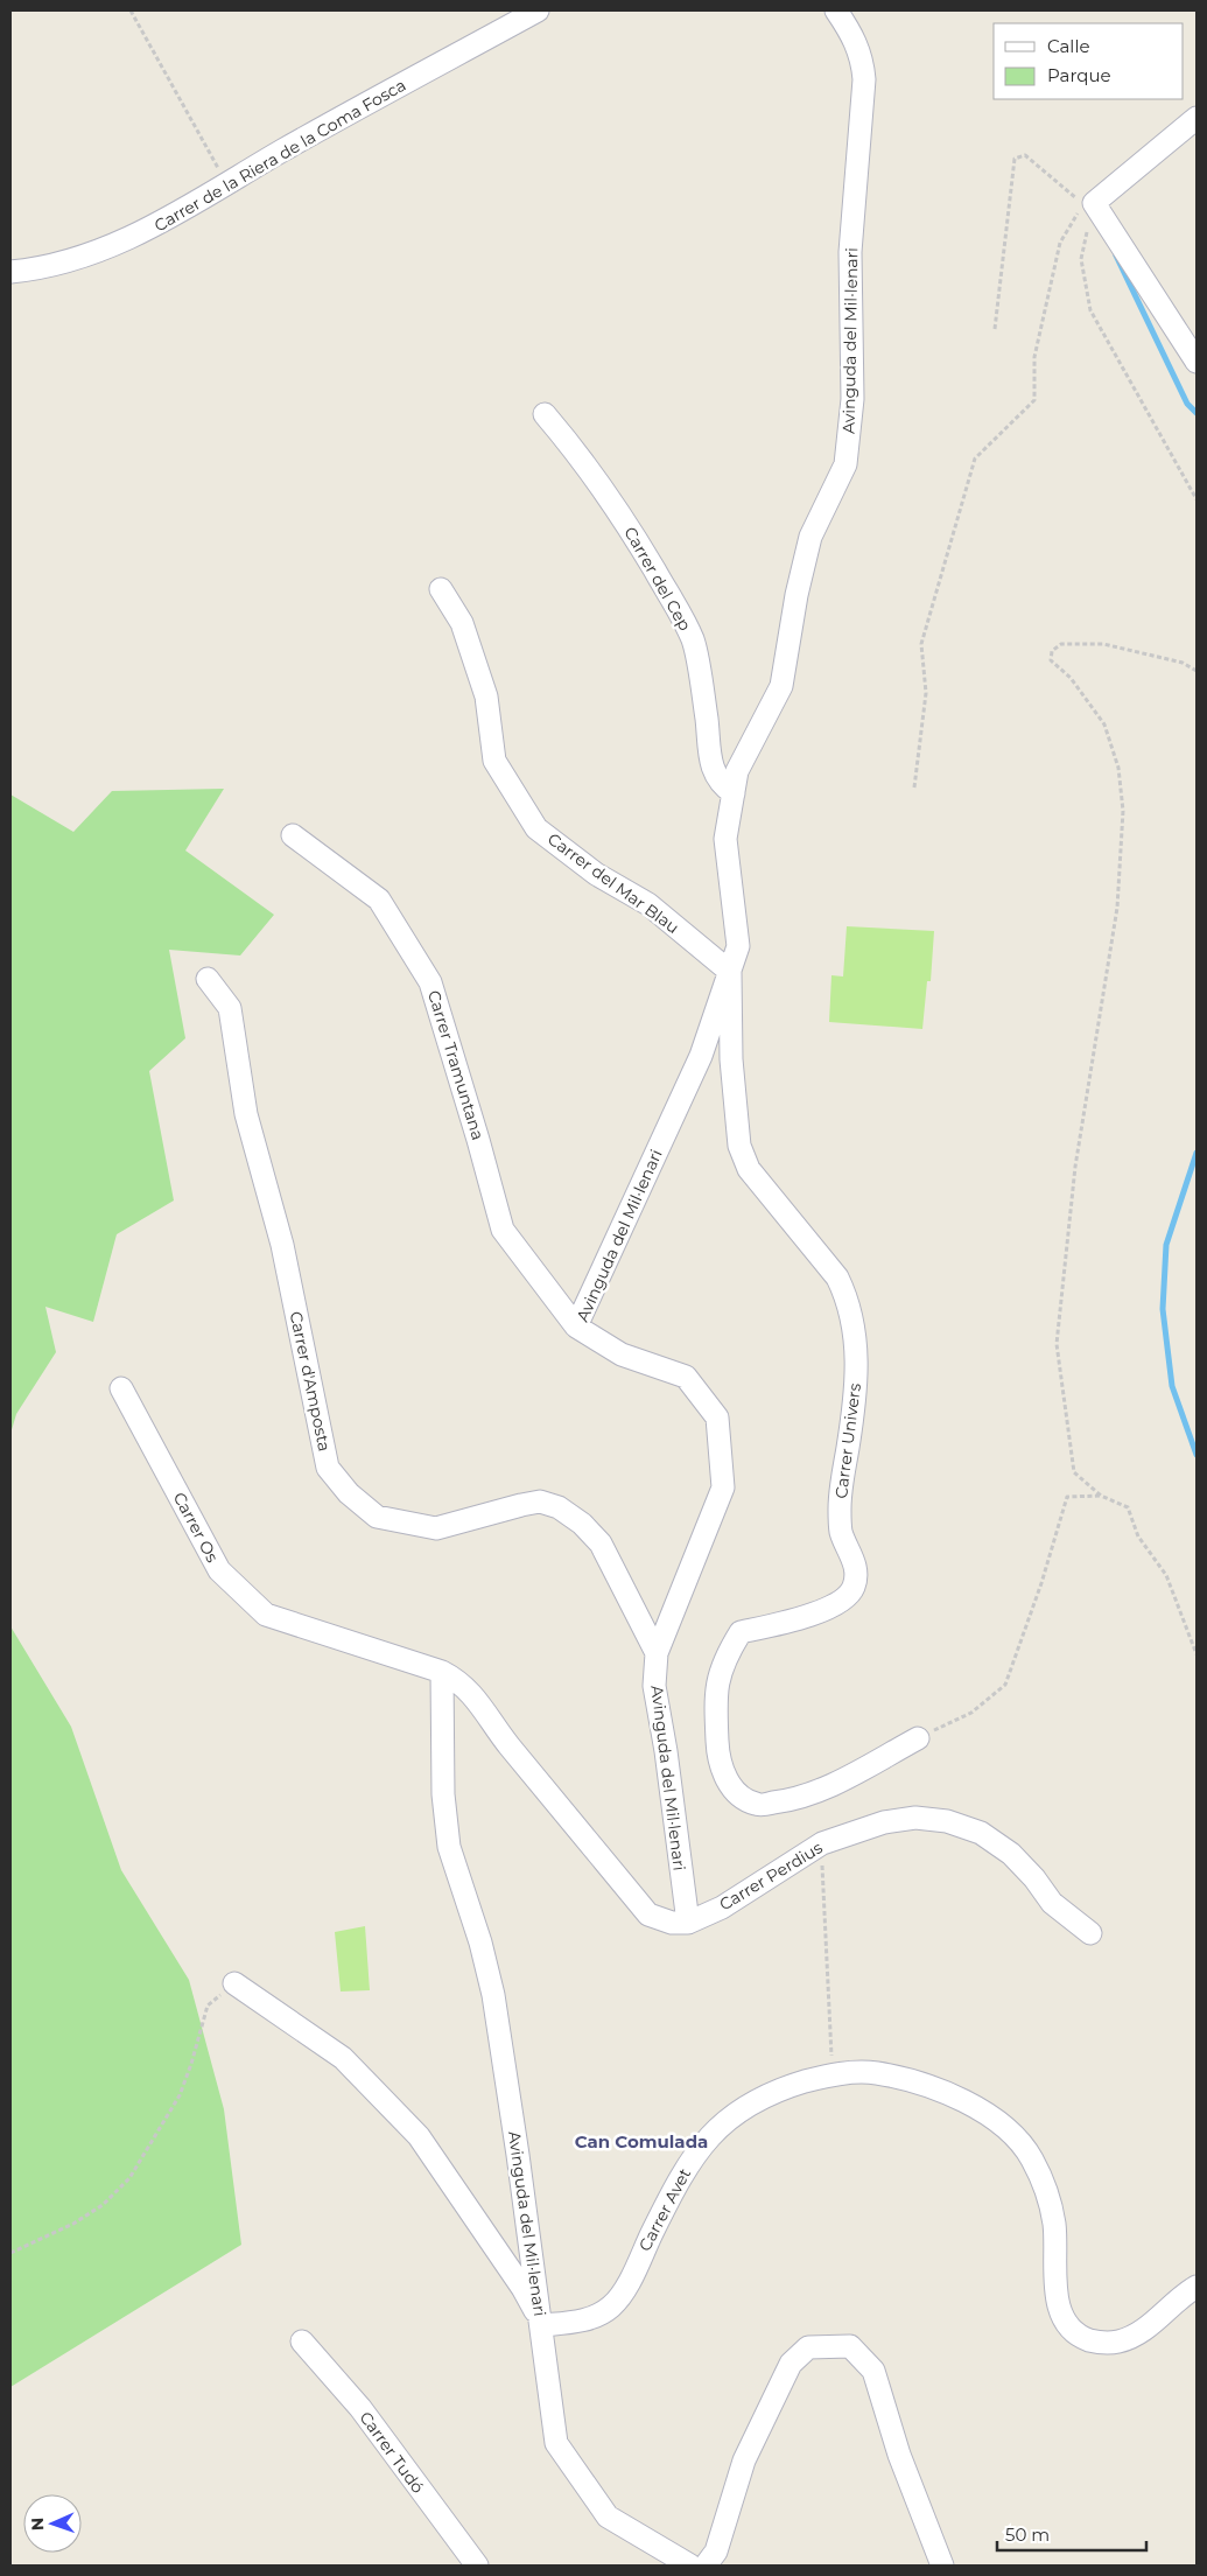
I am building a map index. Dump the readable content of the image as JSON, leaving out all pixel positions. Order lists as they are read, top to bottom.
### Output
{
  "streets": {
    "street": [
      "Carrer de la Riera de la Coma Fosca",
      "Avinguda del Mil·lenari",
      "Carrer del Cep",
      "Carrer del Mar Blau",
      "Carrer Tramuntana",
      "Carrer d'Amposta",
      "Carrer Univers",
      "Carrer Os",
      "Carrer Perdius",
      "Carrer Avet",
      "Carrer Tudó"
    ]
  },
  "crossings": [
    ["Avinguda del Mil·lenari", "Carrer del Cep"],
    ["Avinguda del Mil·lenari", "Carrer del Mar Blau"],
    ["Avinguda del Mil·lenari", "Carrer Tramuntana"],
    ["Avinguda del Mil·lenari", "Carrer d'Amposta"],
    ["Avinguda del Mil·lenari", "Carrer Univers"],
    ["Avinguda del Mil·lenari", "Carrer Os"],
    ["Avinguda del Mil·lenari", "Carrer Perdius"],
    ["Avinguda del Mil·lenari", "Carrer Avet"],
    ["Carrer del Mar Blau", "Carrer Univers"]
  ],
  "districts": ["Can Comulada"],
  "legend": ["Calle", "Parque"],
  "scale_bar": "50 m",
  "north": "left"
}
